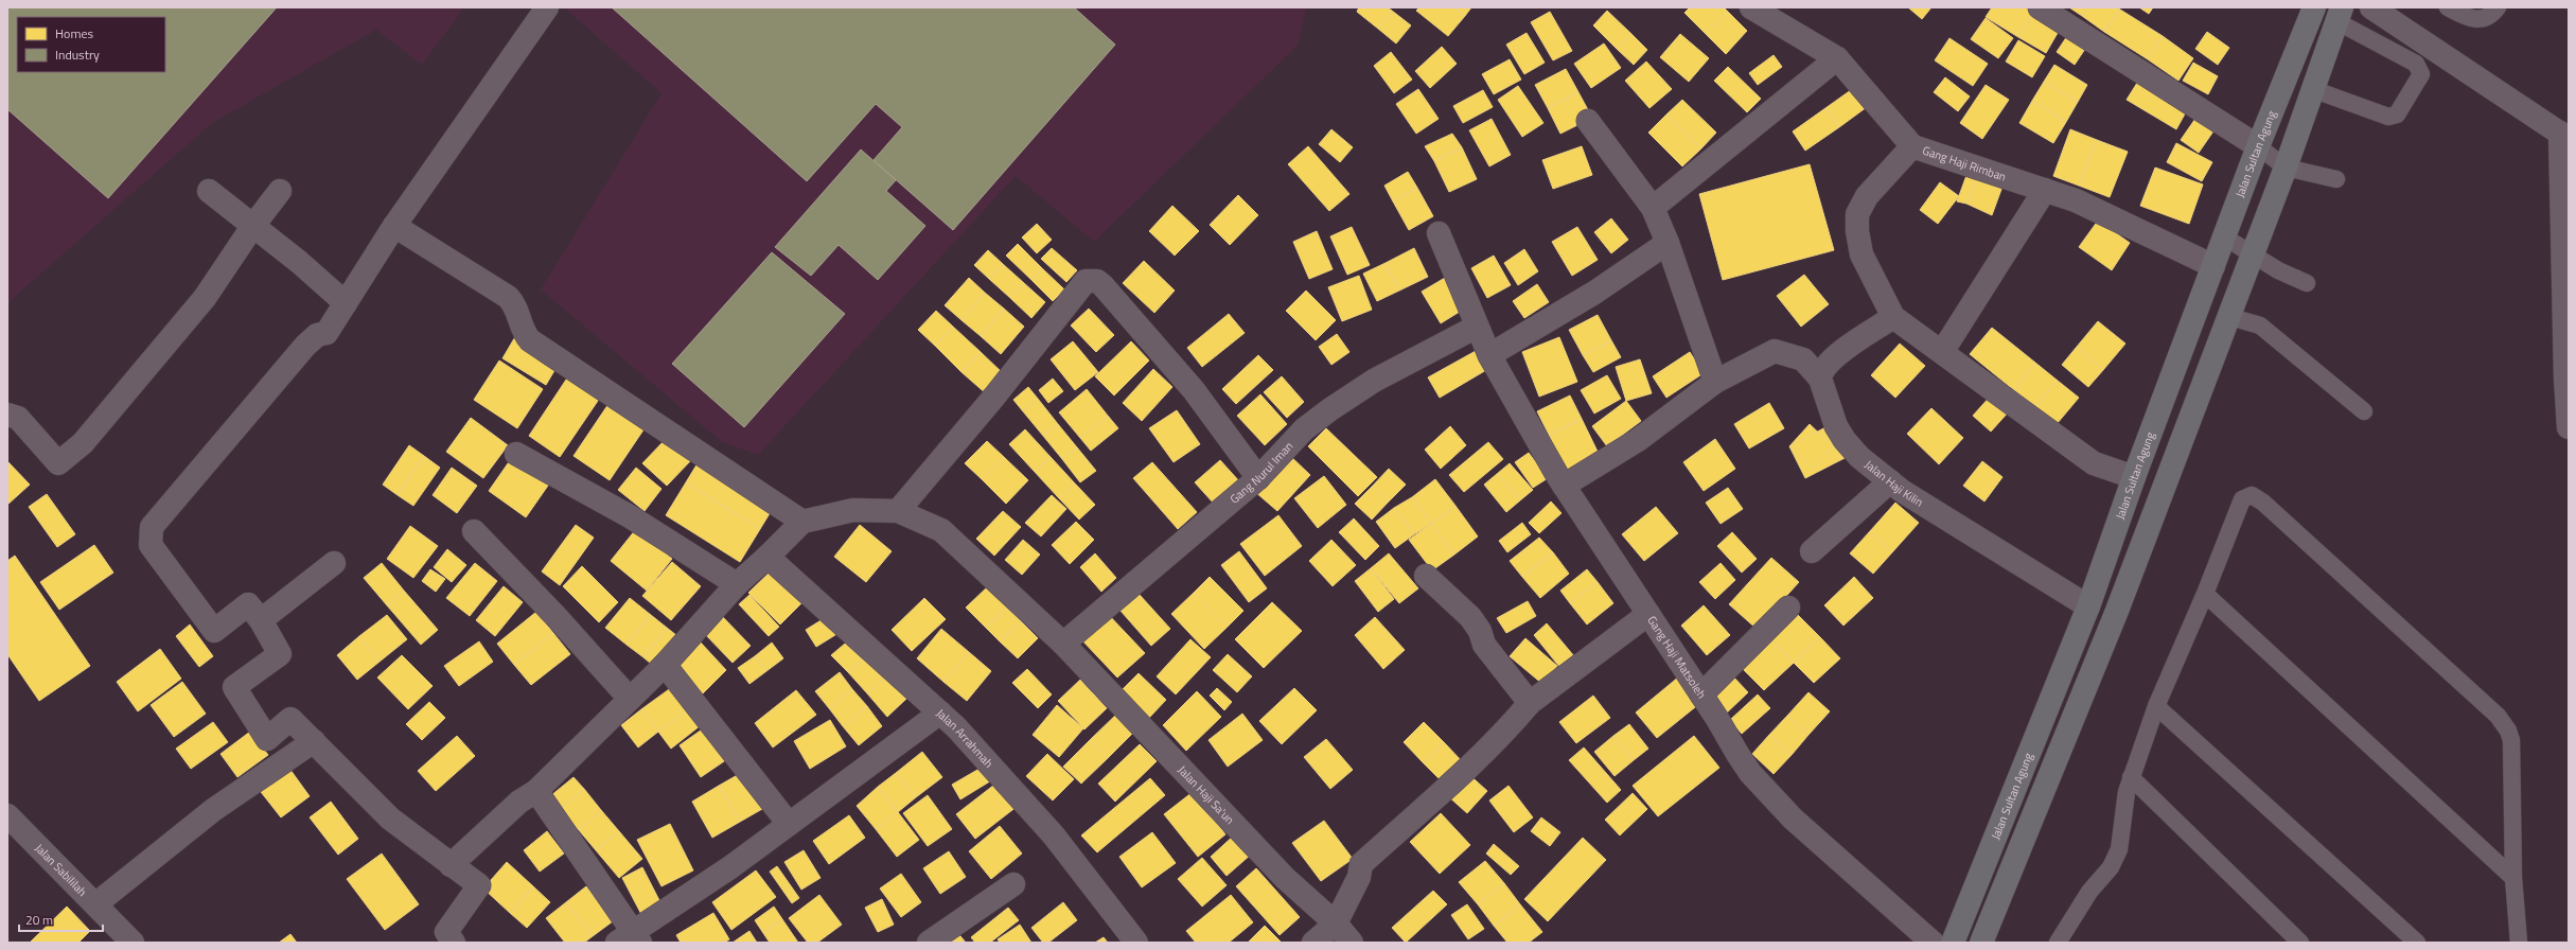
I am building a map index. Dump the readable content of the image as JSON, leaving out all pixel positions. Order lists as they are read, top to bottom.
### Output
{
  "streets": {
    "highway": ["Jalan Sultan Agung"],
    "street": [
      "Gang Haji Rimban",
      "Gang Nurul Iman",
      "Jalan Haji Kilin",
      "Gang Haji Matsoleh",
      "Jalan Arrahmah",
      "Jalan Haji Sa'un",
      "Jalan Sabililah"
    ]
  },
  "crossings": [
    ["Jalan Sultan Agung", "Gang Haji Rimban"],
    ["Jalan Sultan Agung", "Jalan Haji Kilin"],
    ["Gang Nurul Iman", "Gang Haji Matsoleh"],
    ["Gang Nurul Iman", "Jalan Haji Sa'un"]
  ],
  "legend": ["Homes", "Industry"],
  "scale_bar": "20 m"
}
